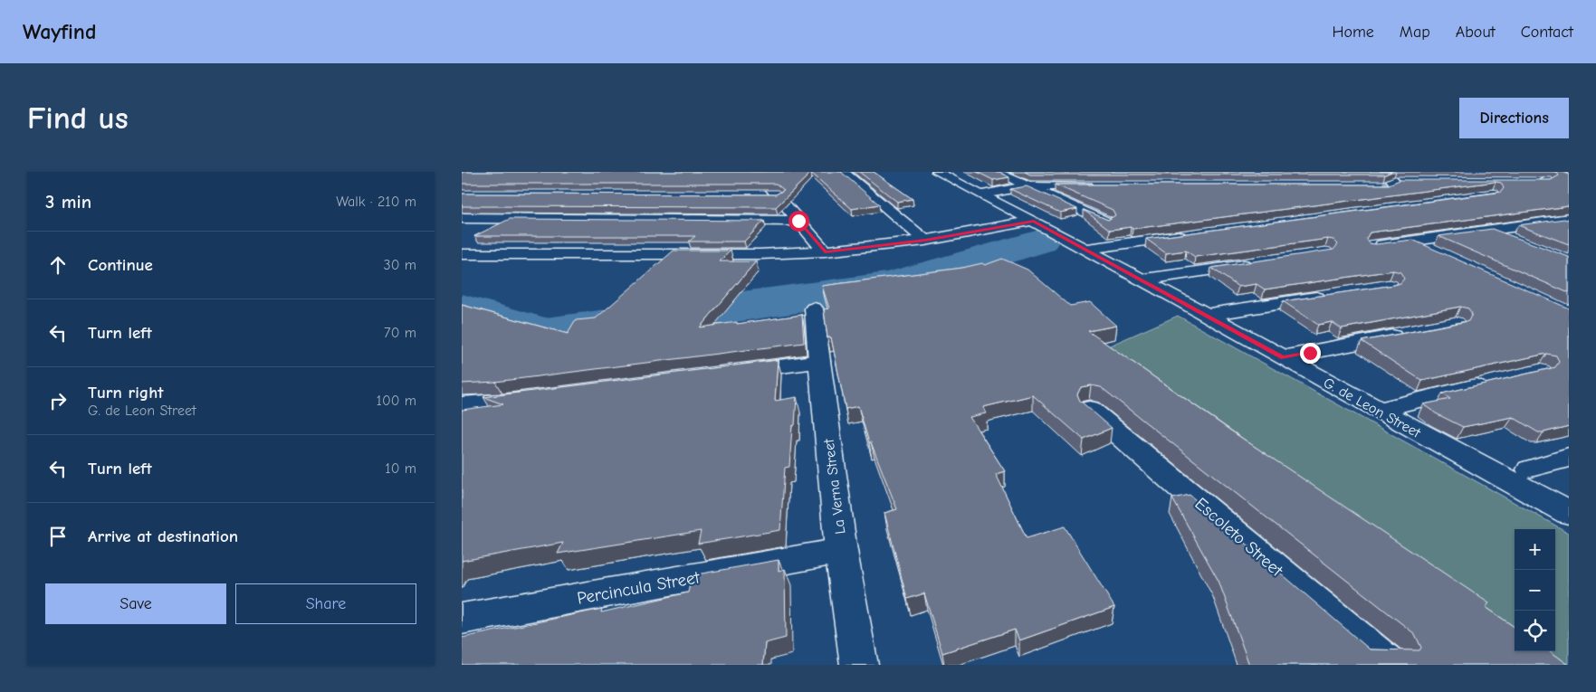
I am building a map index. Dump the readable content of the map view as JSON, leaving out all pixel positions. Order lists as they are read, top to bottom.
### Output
{
  "streets": {
    "street": [
      "G. de Leon Street",
      "La Verna Street",
      "Escoleto Street",
      "Percincula Street"
    ]
  },
  "crossings": [
    ["La Verna Street", "Percincula Street"]
  ],
  "page": {
    "header": "Wayfind",
    "nav": [
      "Home",
      "Map",
      "About",
      "Contact"
    ],
    "buttons": [
      "Directions",
      ["Save", "Share"]
    ],
    "title": "Find us",
    "heading": ["3 min", "Walk · 210 m"],
    "list": [
      ["Continue", "30 m"],
      ["Turn left", "70 m"],
      ["Turn right", "G. de Leon Street", "100 m"],
      ["Turn left", "10 m"],
      "Arrive at destination"
    ],
    "map_buttons": ["+", "−"]
  }
}
